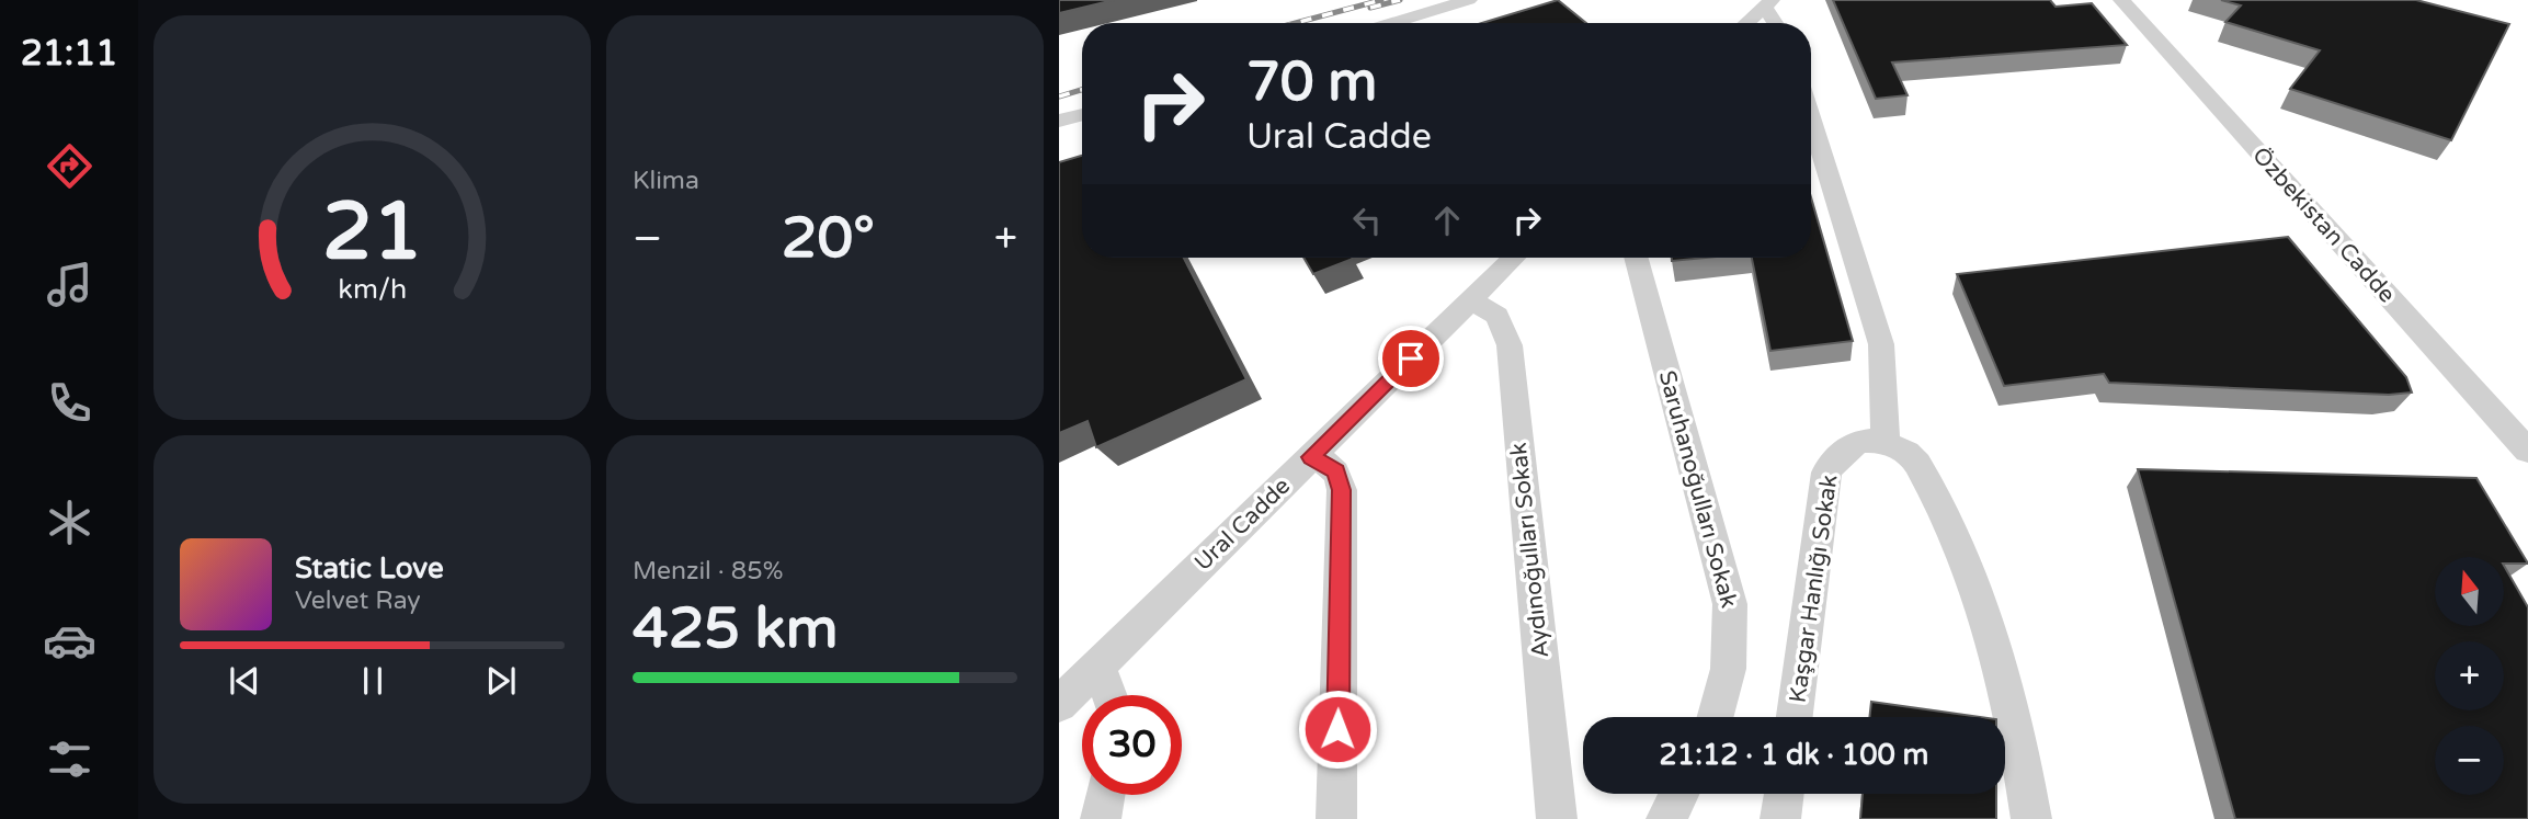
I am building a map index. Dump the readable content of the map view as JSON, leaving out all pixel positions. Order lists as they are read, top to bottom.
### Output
{
  "streets": {
    "street": [
      "Özbekistan Cadde",
      "Saruhanoğulları Sokak",
      "Ural Cadde",
      "Aydınoğulları Sokak",
      "Kaşgar Hanlığı Sokak"
    ]
  },
  "crossings": [
    ["Ural Cadde", "Aydınoğulları Sokak"]
  ],
  "north": "top",
  "page": {
    "tabs": "21:11",
    "tile": [
      "Klima",
      ["Menzil · 85%", "425 km"]
    ],
    "turn": ["70 m", "Ural Cadde"],
    "heat": ["−", "20°", "+"],
    "song": ["Static Love", "Velvet Ray"],
    "map_buttons": ["+", "−"],
    "limit": "30",
    "trip": "21:12 · 1 dk · 100 m",
    "gauge": ["21", "km/h"]
  }
}
